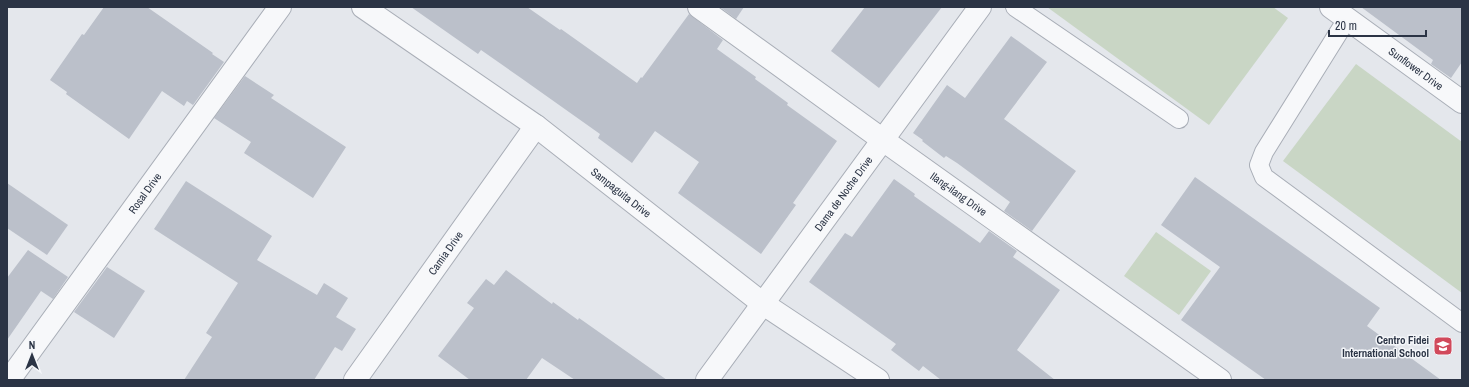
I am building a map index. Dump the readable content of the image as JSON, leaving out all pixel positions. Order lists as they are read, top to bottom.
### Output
{
  "streets": {
    "street": [
      "Sunflower Drive",
      "Sampaguita Drive",
      "Rosal Drive",
      "Dama de Noche Drive",
      "Ilang-ilang Drive",
      "Camia Drive"
    ]
  },
  "crossings": [
    ["Sampaguita Drive", "Dama de Noche Drive"],
    ["Sampaguita Drive", "Camia Drive"],
    ["Dama de Noche Drive", "Ilang-ilang Drive"]
  ],
  "places": {
    "school or university": ["Centro Fidei International School"]
  },
  "scale_bar": "20 m",
  "north": "top"
}
